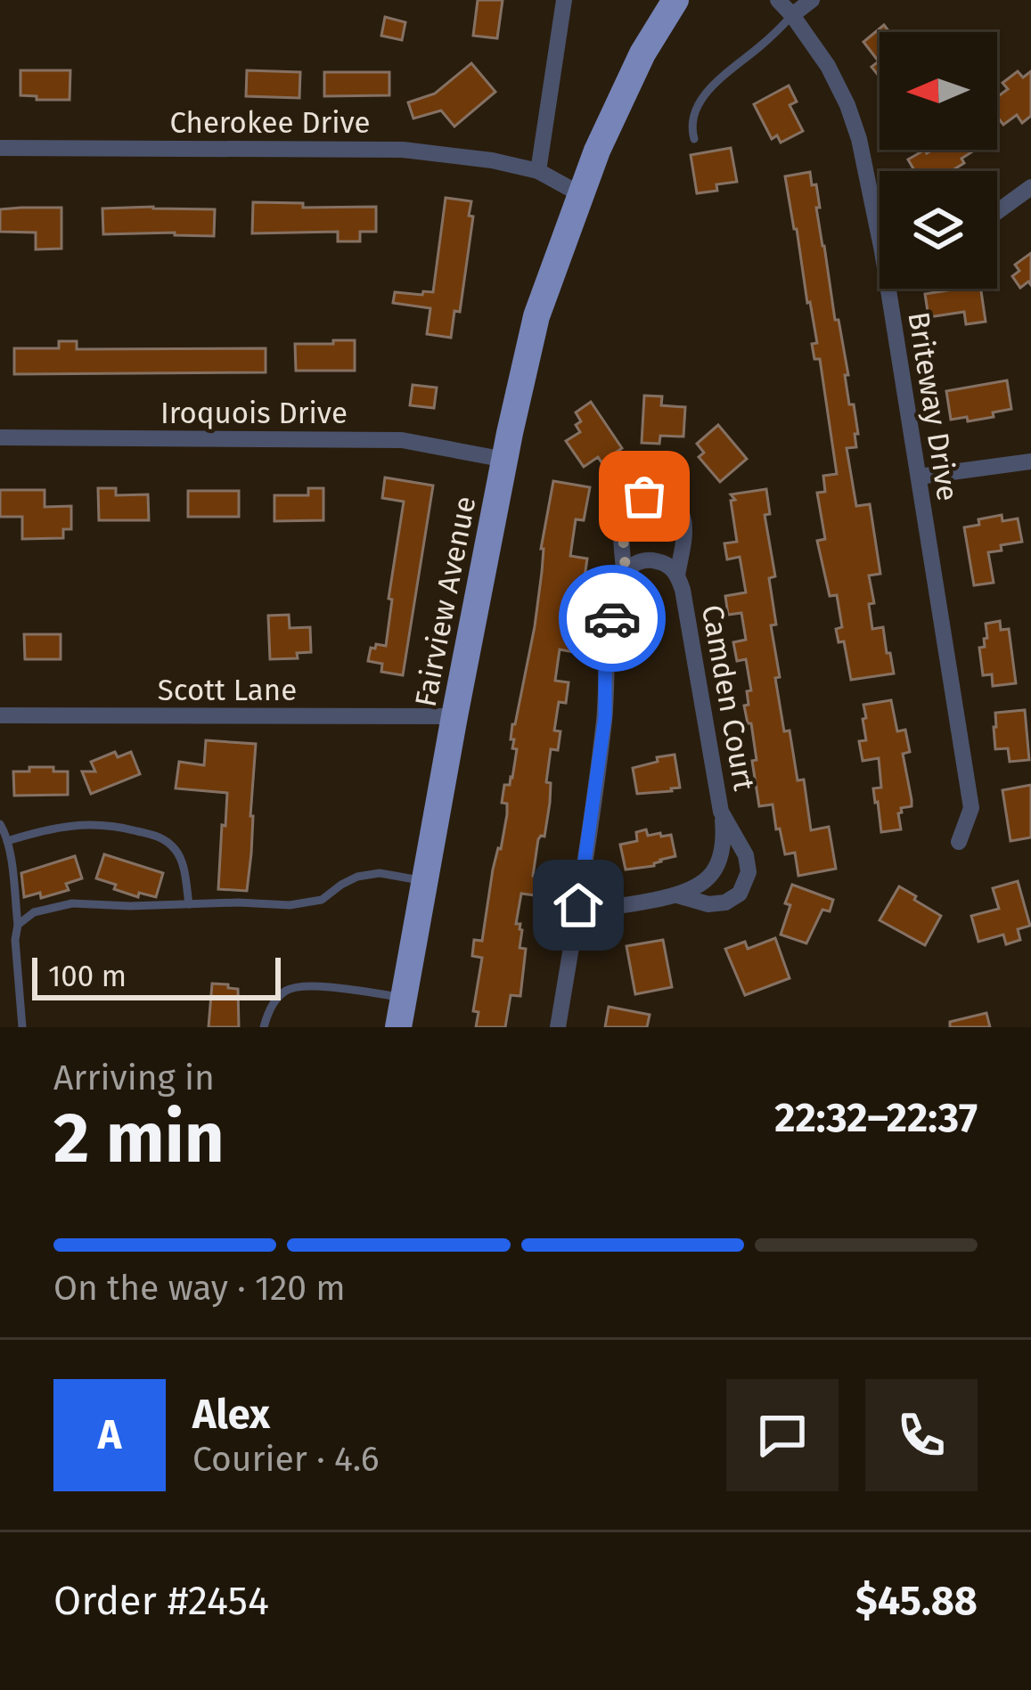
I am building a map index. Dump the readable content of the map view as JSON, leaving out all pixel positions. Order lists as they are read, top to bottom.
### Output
{
  "streets": {
    "main road": ["Fairview Avenue"],
    "street": [
      "Cherokee Drive",
      "Briteway Drive",
      "Iroquois Drive",
      "Scott Lane",
      "Camden Court"
    ]
  },
  "crossings": [
    ["Cherokee Drive", "Fairview Avenue"],
    ["Iroquois Drive", "Fairview Avenue"],
    ["Fairview Avenue", "Scott Lane"]
  ],
  "scale_bar": "100 m",
  "north": "left",
  "page": {
    "scale": "100 m",
    "heading": ["2 min", "Arriving in", "22:32–22:37"],
    "panel": [
      "Alex",
      "Courier · 4.6",
      "Order #2454",
      "$45.88"
    ],
    "bar": "On the way · 120 m",
    "round": "A"
  }
}
